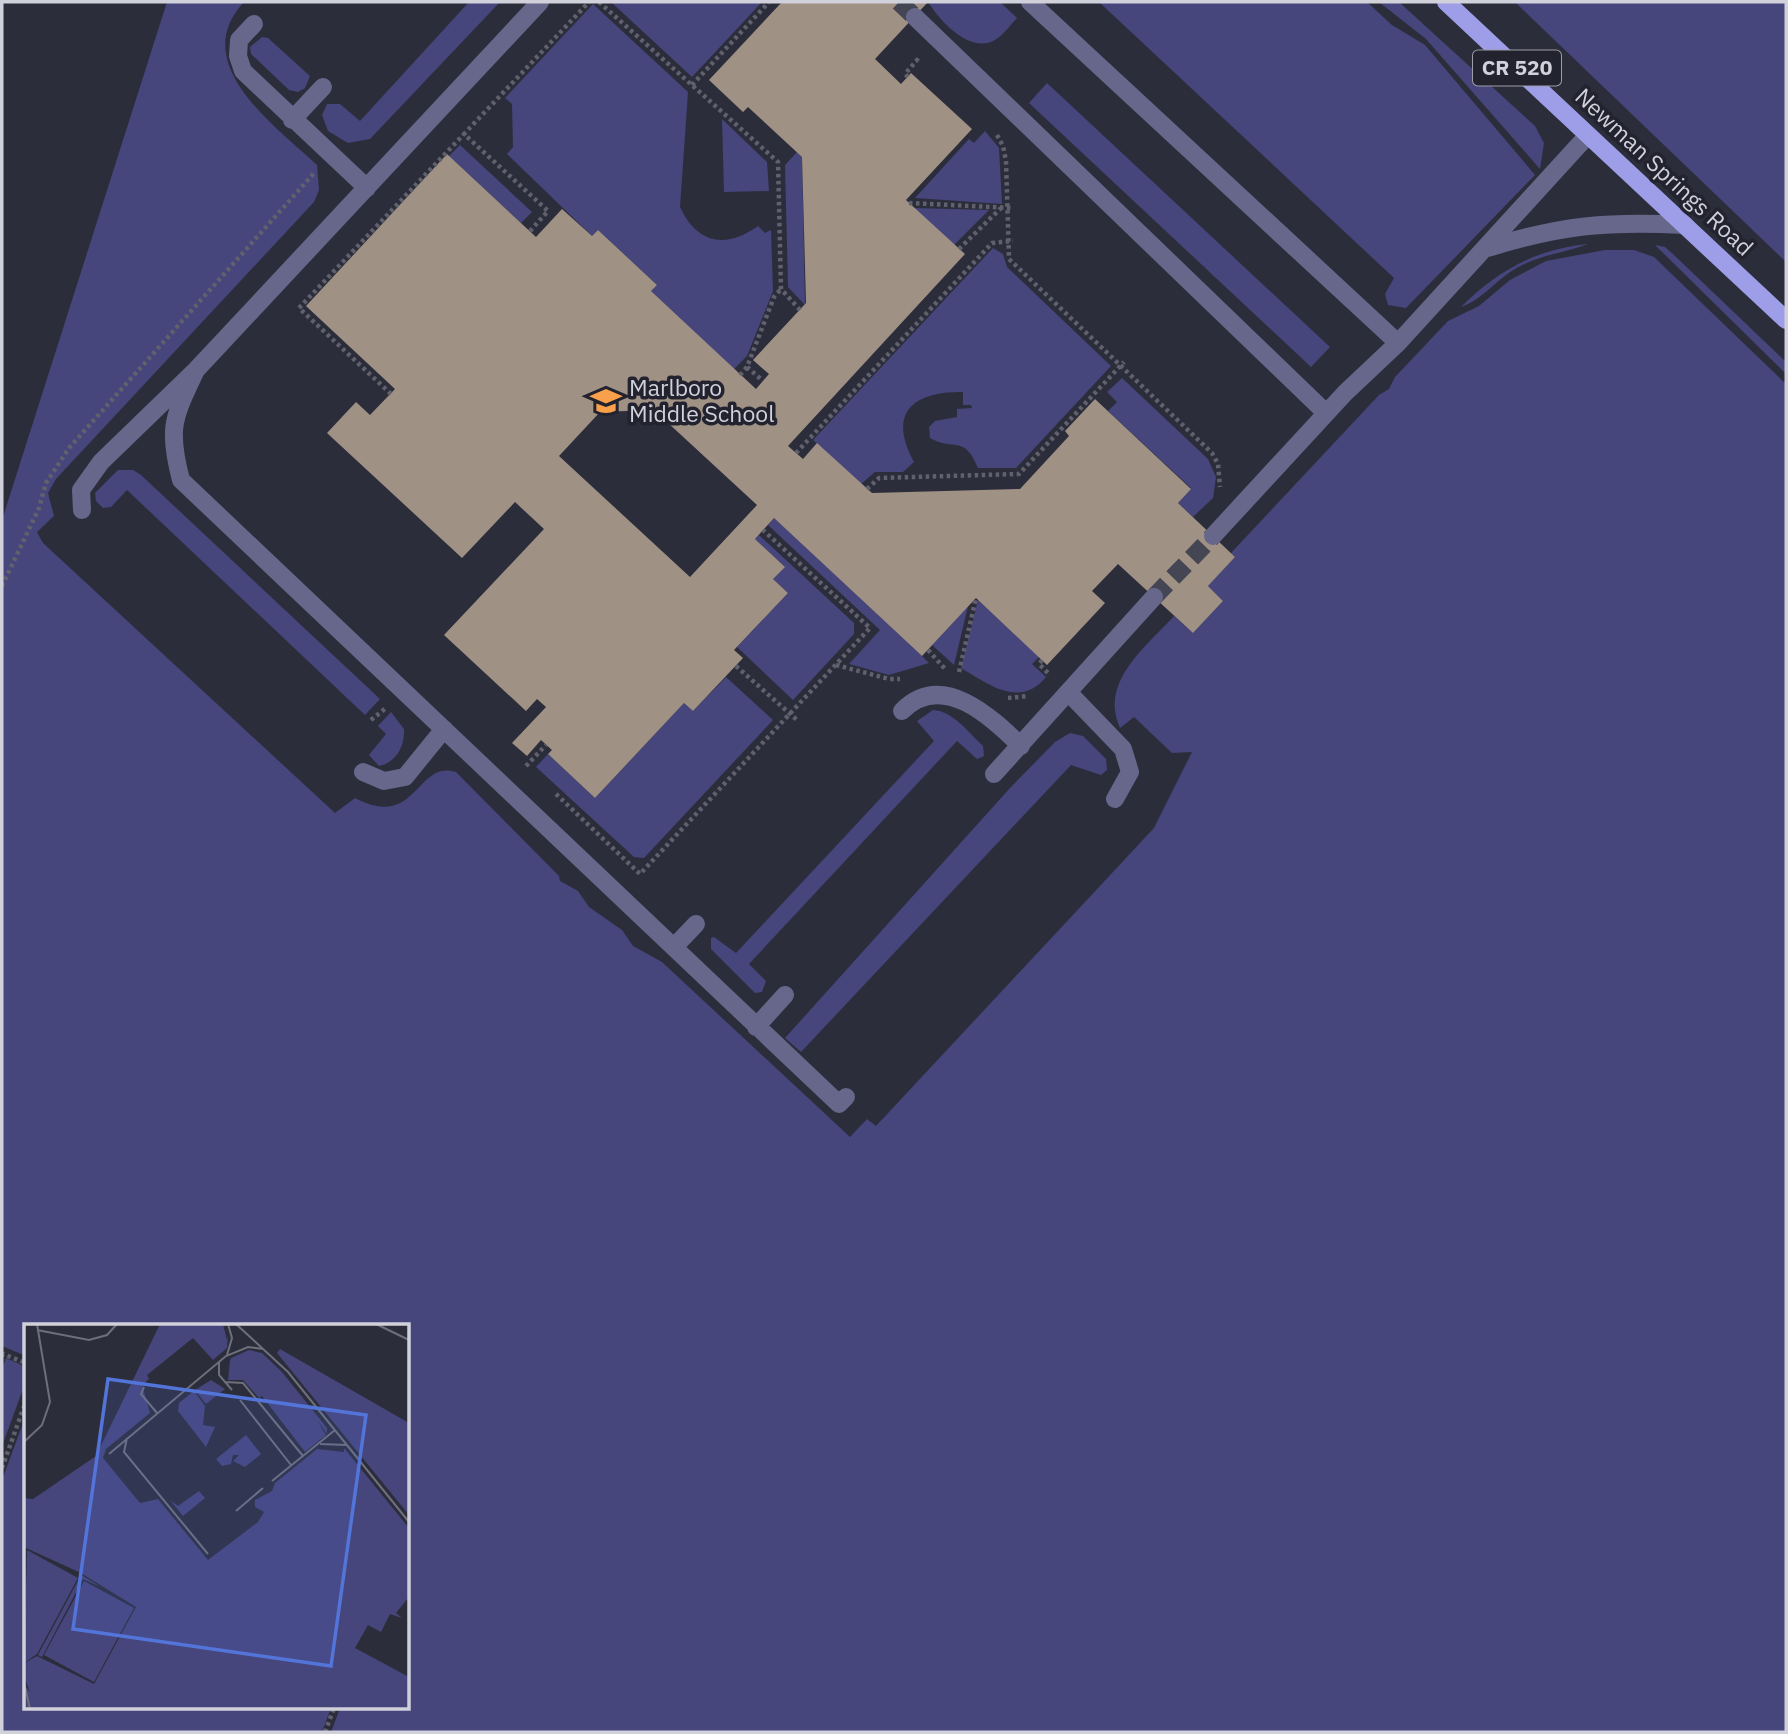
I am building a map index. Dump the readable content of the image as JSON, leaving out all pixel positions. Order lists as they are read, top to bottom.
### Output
{
  "streets": {
    "main road": ["CR 520", "Newman Springs Road"]
  },
  "places": {
    "school or university": ["Marlboro Middle School"]
  }
}
